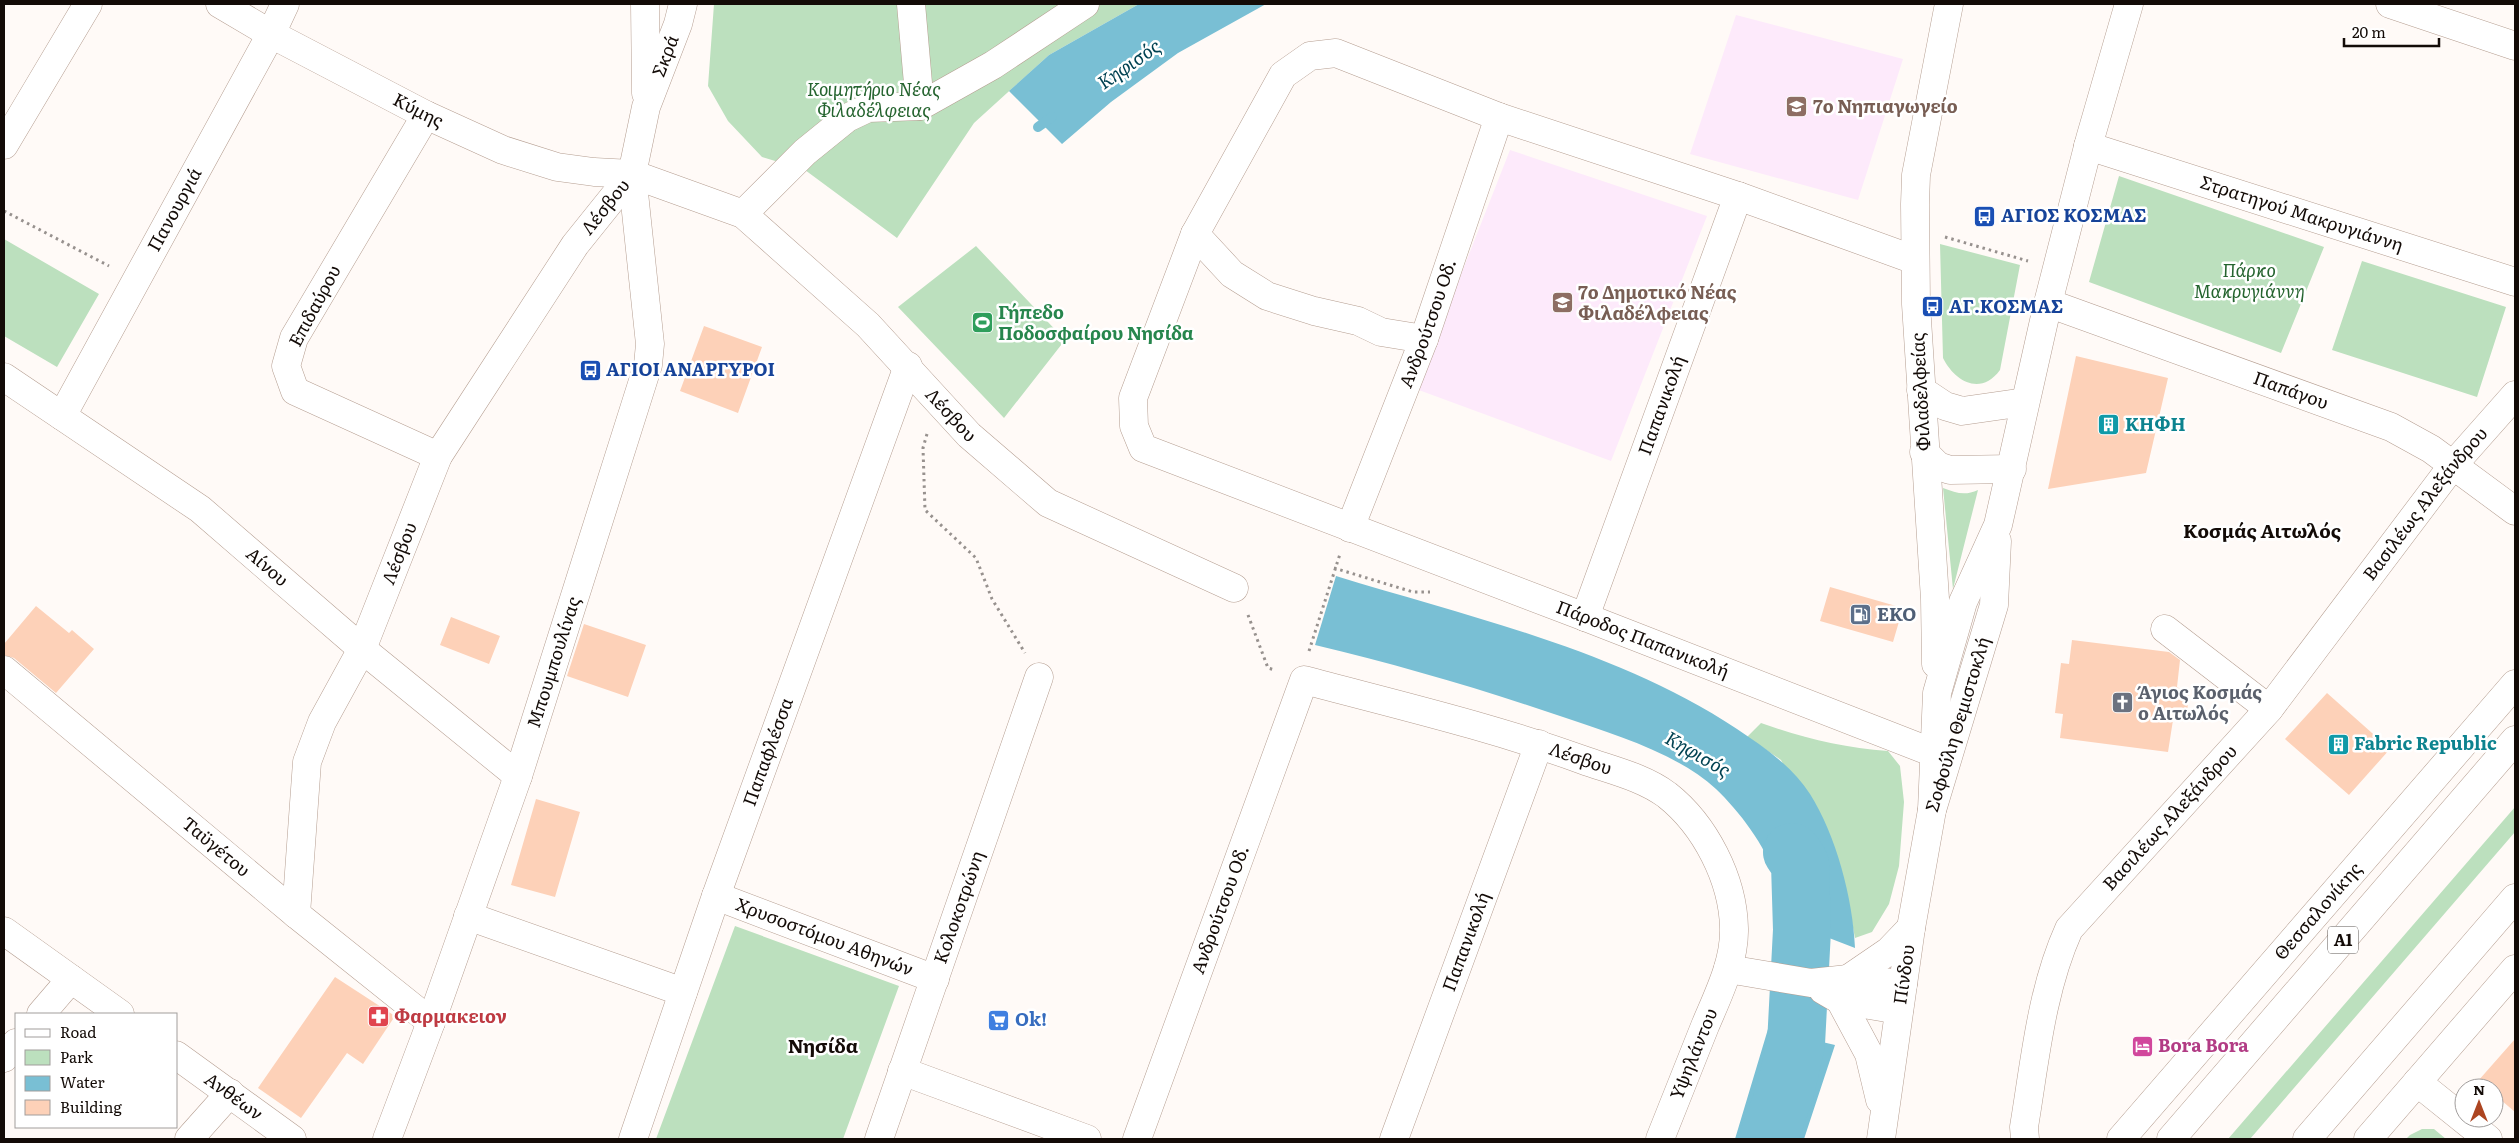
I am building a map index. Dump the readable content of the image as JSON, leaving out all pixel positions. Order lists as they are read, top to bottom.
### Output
{
  "streets": {
    "main road": [
      "Σκρά",
      "Κύμης",
      "Λέσβου",
      "Πανουργιά",
      "Στρατηγού Μακρυγιάννη",
      "Επιδαύρου",
      "Ανδρούτσου Οδ.",
      "Παπάγου",
      "Φιλαδελφείας",
      "Παπανικολή",
      "Βασιλέως Αλεξάνδρου",
      "Αίνου",
      "Πάροδος Παπανικολή",
      "Μπουμπουλίνας",
      "Σοφούλη Θεμιστοκλή",
      "Παπαφλέσσα",
      "Ταϋγέτου",
      "Κολοκοτρώνη",
      "Θεσσαλονίκης",
      "Χρυσοστόμου Αθηνών",
      "Α1",
      "Πίνδου",
      "Υψηλάντου",
      "Ανθέων"
    ]
  },
  "crossings": [
    ["Σκρά", "Κύμης"],
    ["Σκρά", "Λέσβου"],
    ["Σκρά", "Μπουμπουλίνας"],
    ["Κύμης", "Λέσβου"],
    ["Κύμης", "Πανουργιά"],
    ["Κύμης", "Επιδαύρου"],
    ["Κύμης", "Μπουμπουλίνας"],
    ["Λέσβου", "Επιδαύρου"],
    ["Λέσβου", "Ανδρούτσου Οδ."],
    ["Λέσβου", "Παπανικολή"],
    ["Λέσβου", "Αίνου"],
    ["Λέσβου", "Μπουμπουλίνας"],
    ["Λέσβου", "Παπαφλέσσα"],
    ["Λέσβου", "Ταϋγέτου"],
    ["Λέσβου", "Υψηλάντου"],
    ["Πανουργιά", "Αίνου"],
    ["Στρατηγού Μακρυγιάννη", "Σοφούλη Θεμιστοκλή"],
    ["Ανδρούτσου Οδ.", "Πάροδος Παπανικολή"],
    ["Παπάγου", "Βασιλέως Αλεξάνδρου"],
    ["Παπάγου", "Σοφούλη Θεμιστοκλή"],
    ["Φιλαδελφείας", "Πάροδος Παπανικολή"],
    ["Φιλαδελφείας", "Σοφούλη Θεμιστοκλή"],
    ["Παπανικολή", "Πάροδος Παπανικολή"],
    ["Αίνου", "Μπουμπουλίνας"],
    ["Πάροδος Παπανικολή", "Σοφούλη Θεμιστοκλή"],
    ["Μπουμπουλίνας", "Ταϋγέτου"],
    ["Σοφούλη Θεμιστοκλή", "Πίνδου"],
    ["Παπαφλέσσα", "Χρυσοστόμου Αθηνών"],
    ["Κολοκοτρώνη", "Χρυσοστόμου Αθηνών"]
  ],
  "districts": ["Κοσμάς Αιτωλός", "Νησίδα"],
  "water": ["Κηφισός"],
  "parks": ["Κοιμητήριο Νέας Φιλαδέλφειας", "Πάρκο Μακρυγιάννη"],
  "places": {
    "school or university": ["7ο Νηπιαγωγείο", "7ο Δημοτικό Νέας Φιλαδέλφειας"],
    "bus stop": ["ΑΓΙΟΣ ΚΟΣΜΑΣ", "ΑΓ.ΚΟΣΜΑΣ", "ΑΓΙΟΙ ΑΝΑΡΓΥΡΟΙ"],
    "sports": ["Γήπεδο Ποδοσφαίρου Νησίδα"],
    "building": ["ΚΗΦΗ", "Fabric Republic"],
    "fuel station": ["EKO"],
    "church": ["Άγιος Κοσμάς ο Αιτωλός"],
    "pharmacy": ["Φαρμακειον"],
    "supermarket": ["Ok!"],
    "hotel": ["Bora Bora"]
  },
  "legend": [
    "Road",
    "Park",
    "Water",
    "Building"
  ],
  "scale_bar": "20 m",
  "north": "top"
}
